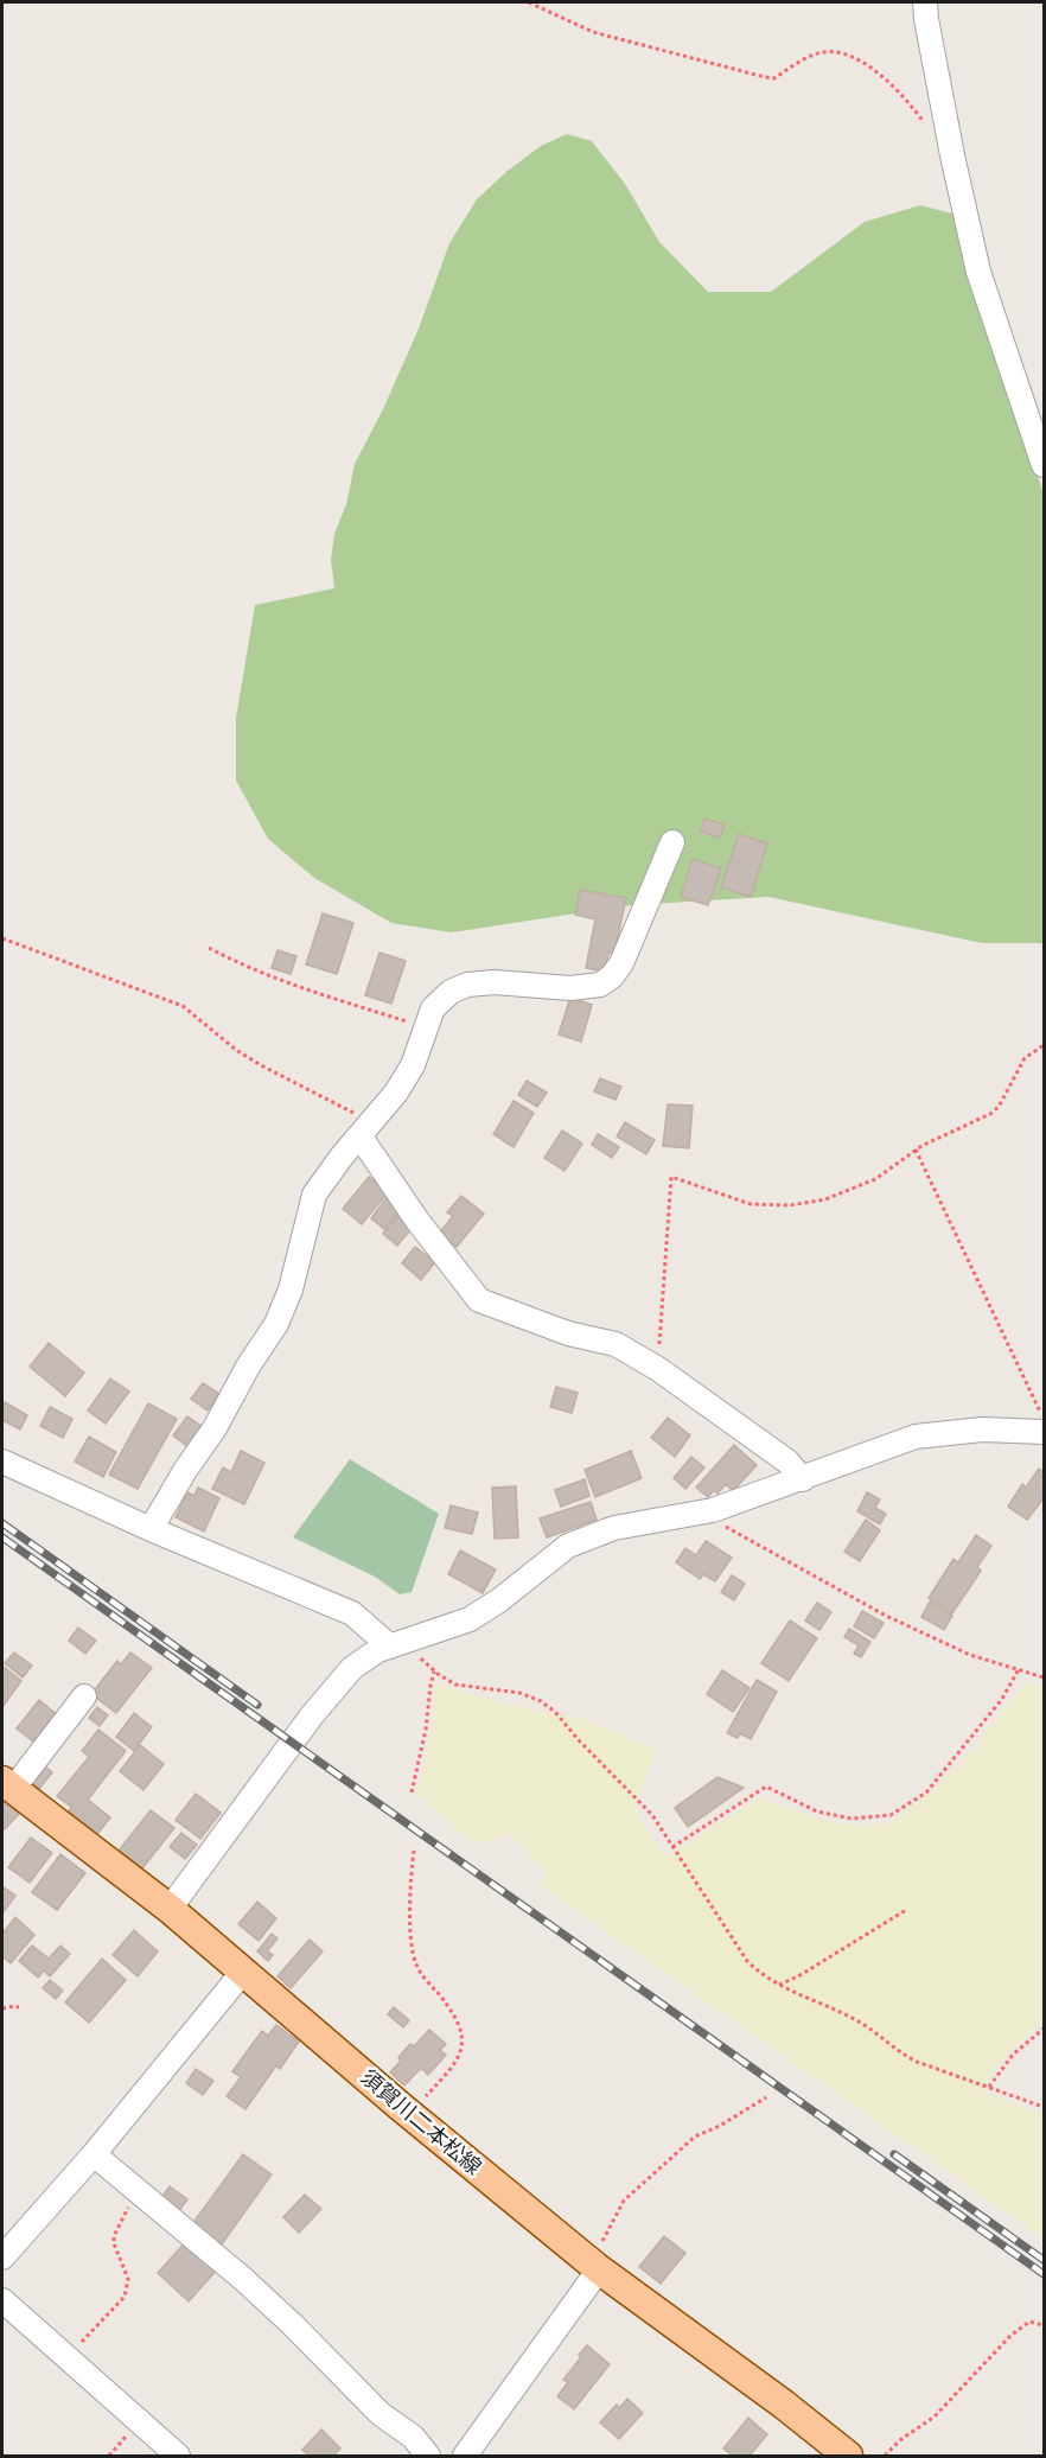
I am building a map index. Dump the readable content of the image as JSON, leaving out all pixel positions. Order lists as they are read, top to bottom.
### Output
{
  "streets": {
    "main road": ["須賀川二本松線"]
  }
}
